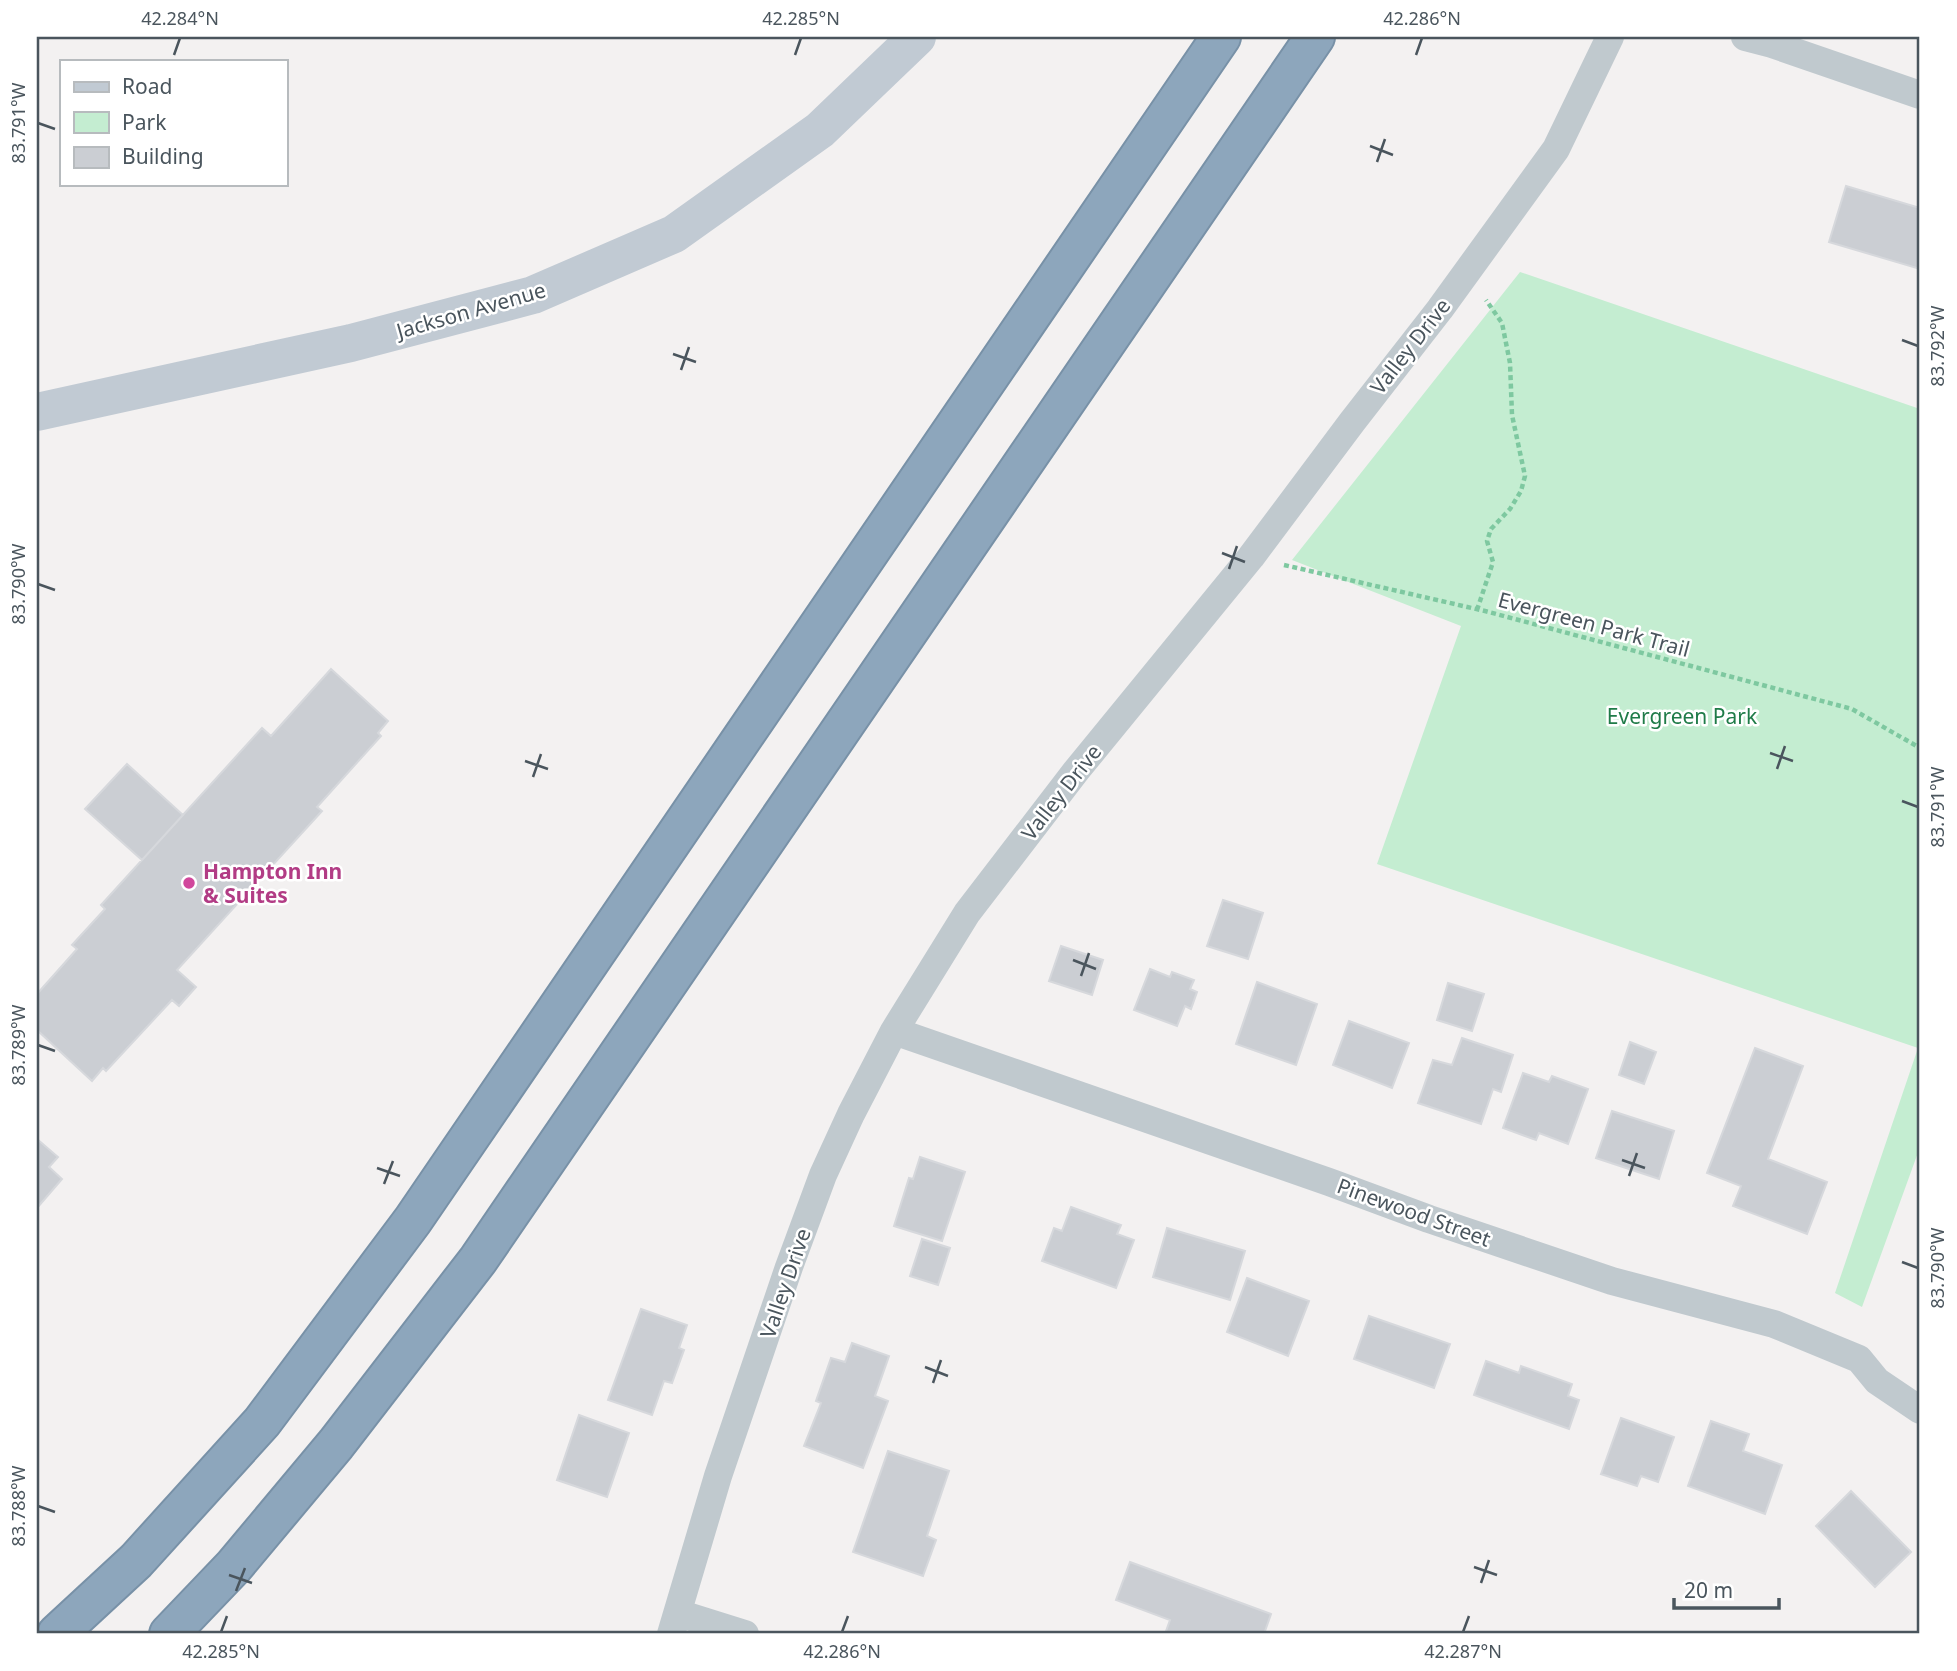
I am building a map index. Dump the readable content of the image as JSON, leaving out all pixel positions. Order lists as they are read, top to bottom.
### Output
{
  "streets": {
    "main road": ["Jackson Avenue"],
    "street": ["Valley Drive", "Pinewood Street"],
    "path": ["Evergreen Park Trail"]
  },
  "crossings": [
    ["Valley Drive", "Evergreen Park Trail"],
    ["Valley Drive", "Pinewood Street"]
  ],
  "parks": ["Evergreen Park"],
  "places": ["Hampton Inn & Suites"],
  "legend": ["Road", "Park", "Building"],
  "scale_bar": "20 m",
  "coordinates": [
    "42.284°N",
    "42.285°N",
    "42.286°N",
    "83.791°W",
    "83.792°W",
    "83.790°W",
    "83.789°W",
    "83.788°W",
    "42.287°N"
  ]
}
